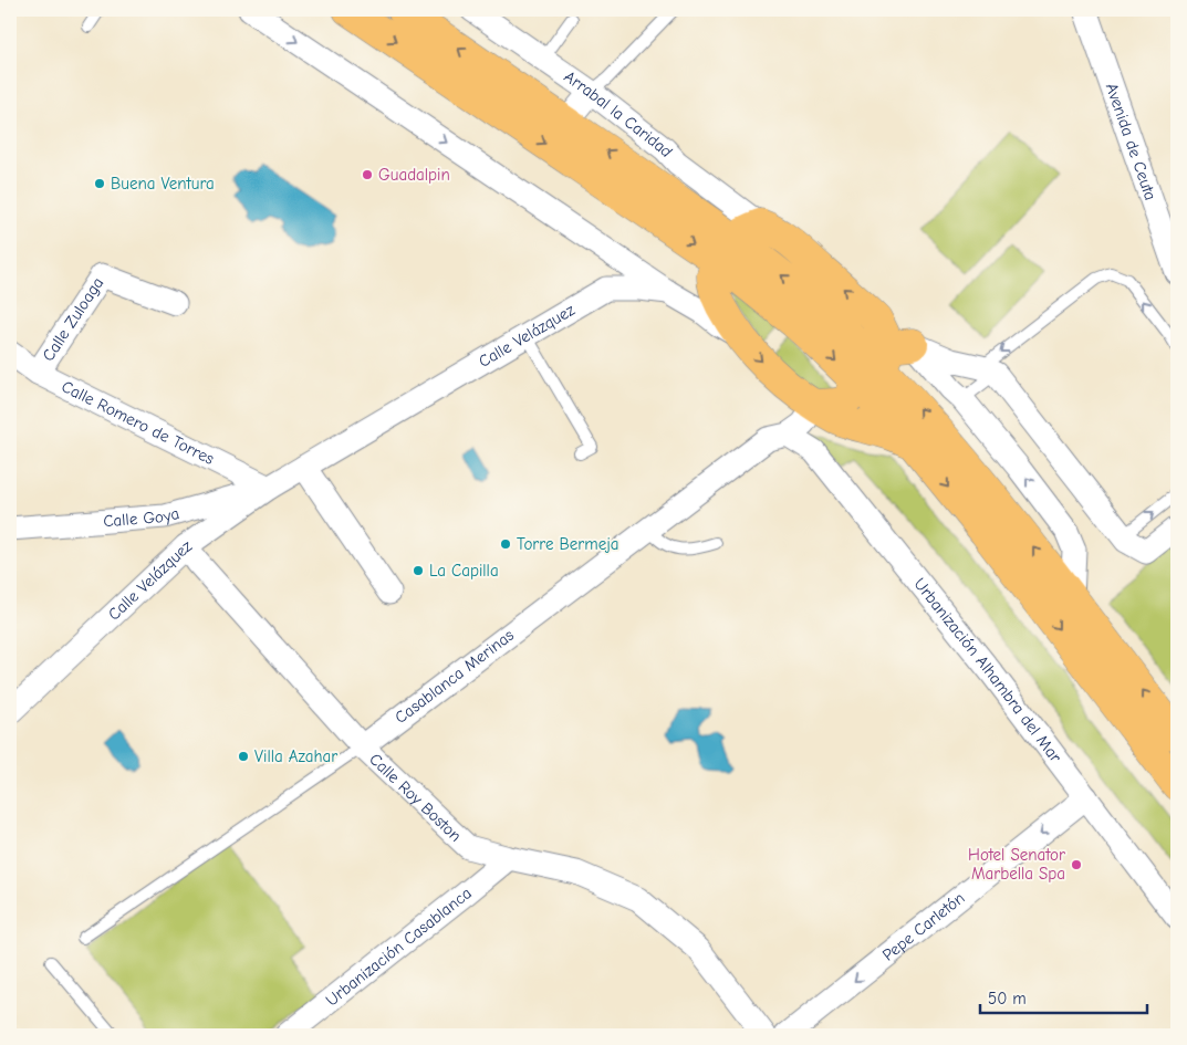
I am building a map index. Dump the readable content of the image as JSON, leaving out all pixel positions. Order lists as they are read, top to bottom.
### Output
{
  "streets": {
    "street": [
      "Arrabal la Caridad",
      "Avenida de Ceuta",
      "Calle Zuloaga",
      "Calle Velázquez",
      "Calle Romero de Torres",
      "Calle Goya",
      "Urbanización Alhambra del Mar",
      "Casablanca Merinas",
      "Calle Roy Boston",
      "Pepe Carletón",
      "Urbanización Casablanca"
    ]
  },
  "crossings": [
    ["Calle Zuloaga", "Calle Romero de Torres"],
    ["Calle Velázquez", "Calle Romero de Torres"],
    ["Calle Velázquez", "Calle Goya"],
    ["Calle Velázquez", "Calle Roy Boston"],
    ["Calle Romero de Torres", "Calle Goya"],
    ["Urbanización Alhambra del Mar", "Casablanca Merinas"],
    ["Urbanización Alhambra del Mar", "Pepe Carletón"],
    ["Casablanca Merinas", "Calle Roy Boston"],
    ["Calle Roy Boston", "Urbanización Casablanca"]
  ],
  "one_way": ["Pepe Carletón"],
  "places": [
    "Guadalpin",
    "Buena Ventura",
    "Torre Bermeja",
    "La Capilla",
    "Villa Azahar",
    "Hotel Senator Marbella Spa"
  ],
  "scale_bar": "50 m"
}
